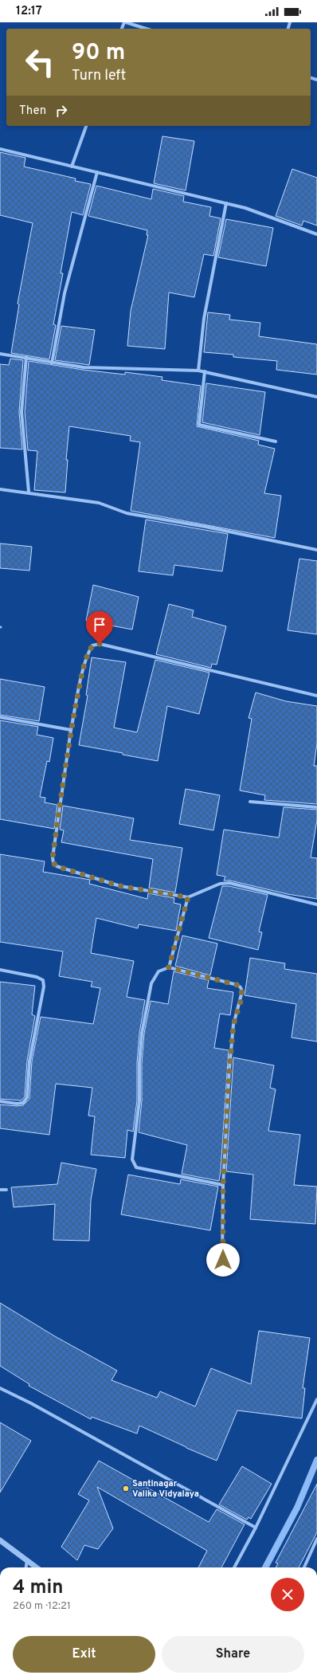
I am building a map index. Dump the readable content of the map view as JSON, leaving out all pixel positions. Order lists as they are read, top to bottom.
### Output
{
  "places": ["Santinagar Valika Vidyalaya"],
  "page": {
    "status": "12:17",
    "turn": ["90 m", "Turn left"],
    "then": "Then",
    "heading": ["4 min", "260 m · 12:21"],
    "buttons": ["Exit", "Share"]
  }
}
